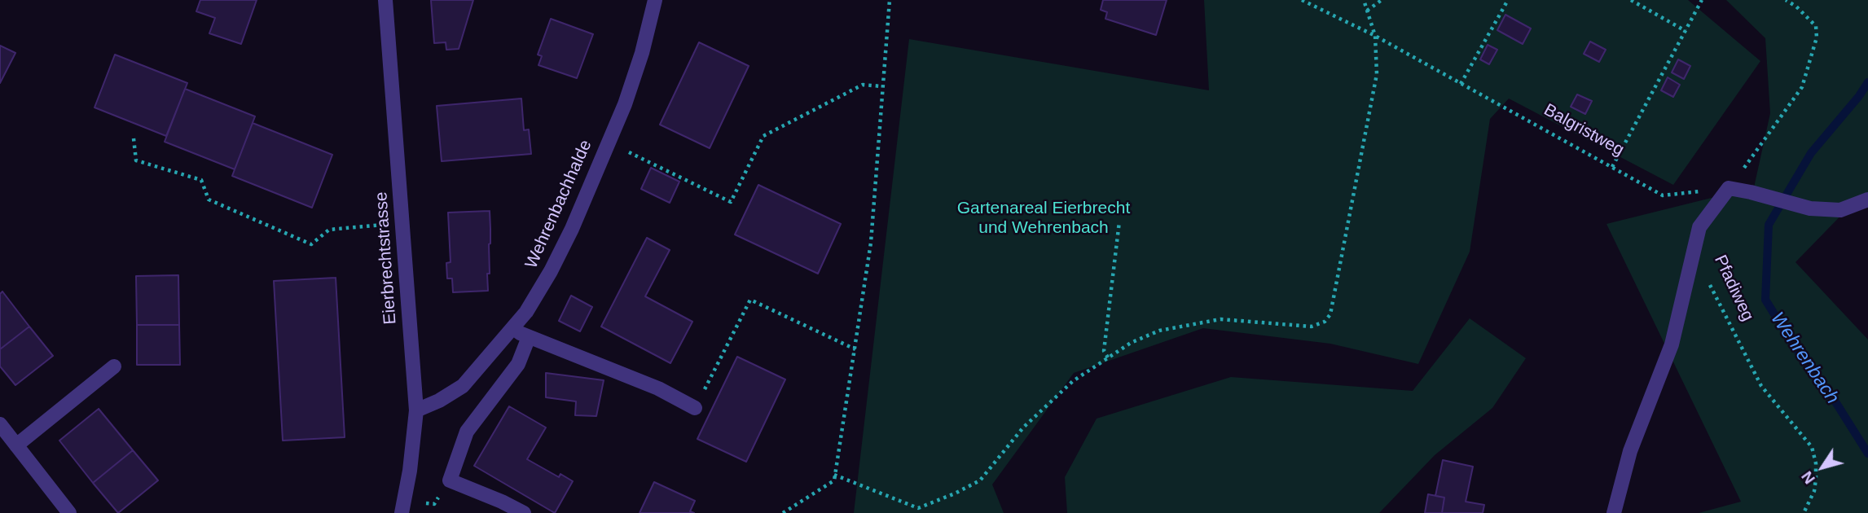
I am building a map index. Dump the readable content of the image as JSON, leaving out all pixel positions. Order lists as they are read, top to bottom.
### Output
{
  "streets": {
    "street": ["Wehrenbachhalde", "Eierbrechtstrasse", "Pfadiweg"],
    "path": ["Balgristweg"]
  },
  "crossings": [
    ["Balgristweg", "Pfadiweg"],
    ["Wehrenbachhalde", "Eierbrechtstrasse"]
  ],
  "water": ["Wehrenbach"],
  "parks": ["Gartenareal Eierbrecht und Wehrenbach"],
  "north": "bottom left"
}
